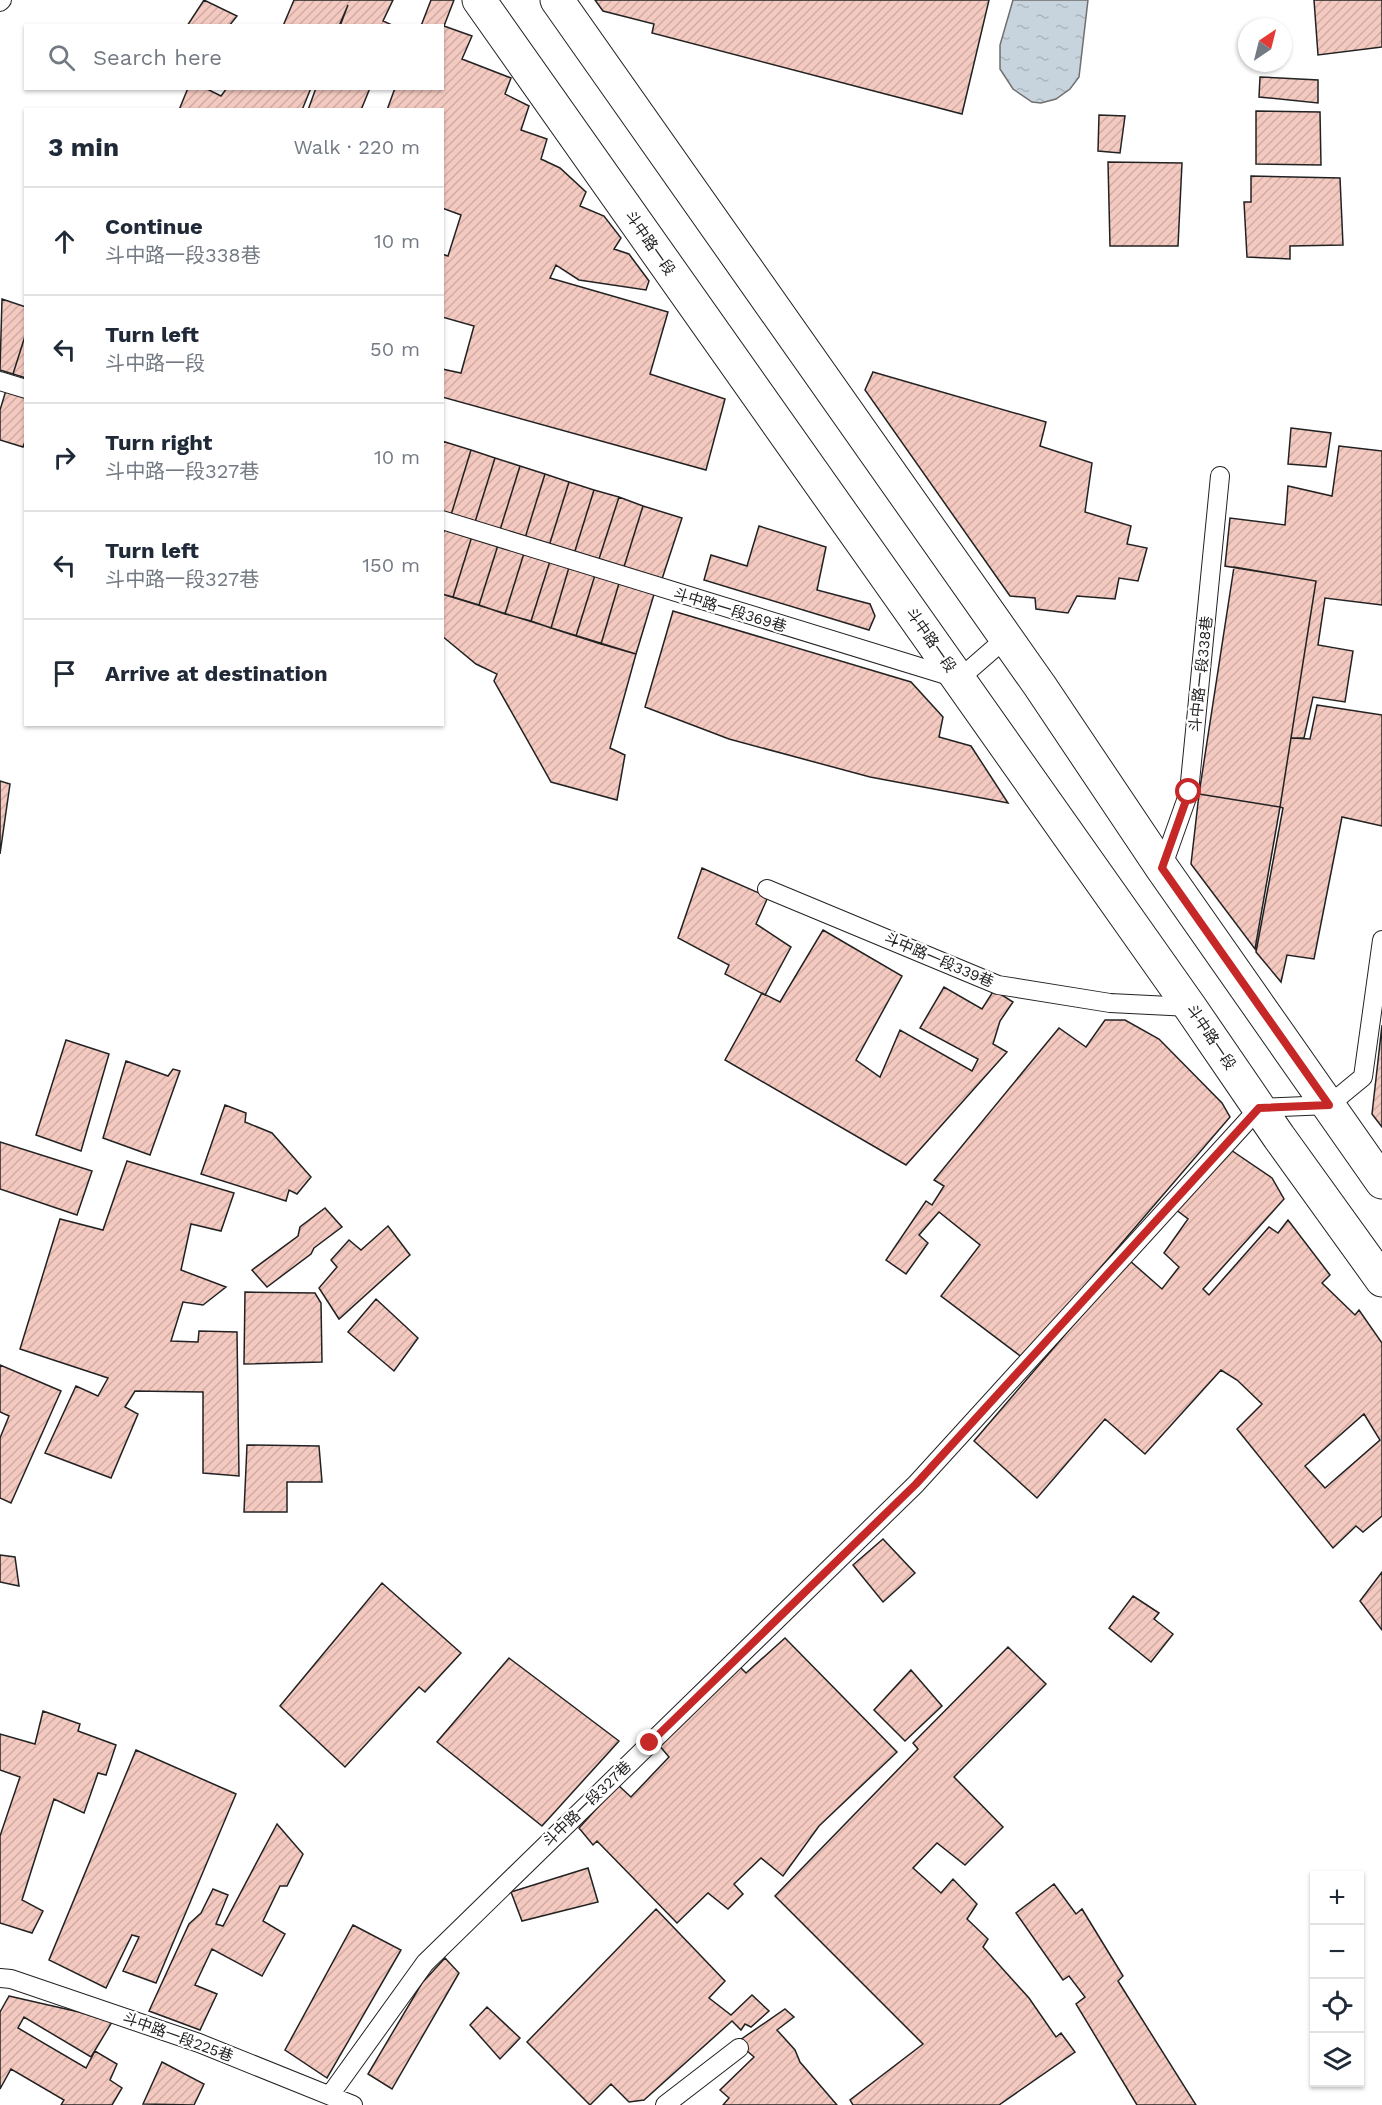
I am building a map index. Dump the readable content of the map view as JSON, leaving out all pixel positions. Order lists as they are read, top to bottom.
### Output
{
  "streets": {
    "main road": ["斗中路一段"],
    "lane": [
      "斗中路一段369巷",
      "斗中路一段338巷",
      "斗中路一段339巷",
      "斗中路一段327巷",
      "斗中路一段225巷"
    ]
  },
  "crossings": [
    ["斗中路一段", "斗中路一段369巷"],
    ["斗中路一段", "斗中路一段339巷"],
    ["斗中路一段", "斗中路一段327巷"],
    ["斗中路一段327巷", "斗中路一段225巷"]
  ],
  "north": "top right",
  "page": {
    "search": "Search here",
    "heading": ["3 min", "Walk · 220 m"],
    "list": [
      ["Continue", "斗中路一段338巷", "10 m"],
      ["Turn left", "斗中路一段", "50 m"],
      ["Turn right", "斗中路一段327巷", "10 m"],
      ["Turn left", "斗中路一段327巷", "150 m"],
      "Arrive at destination"
    ],
    "map_buttons": ["+", "−"]
  }
}
